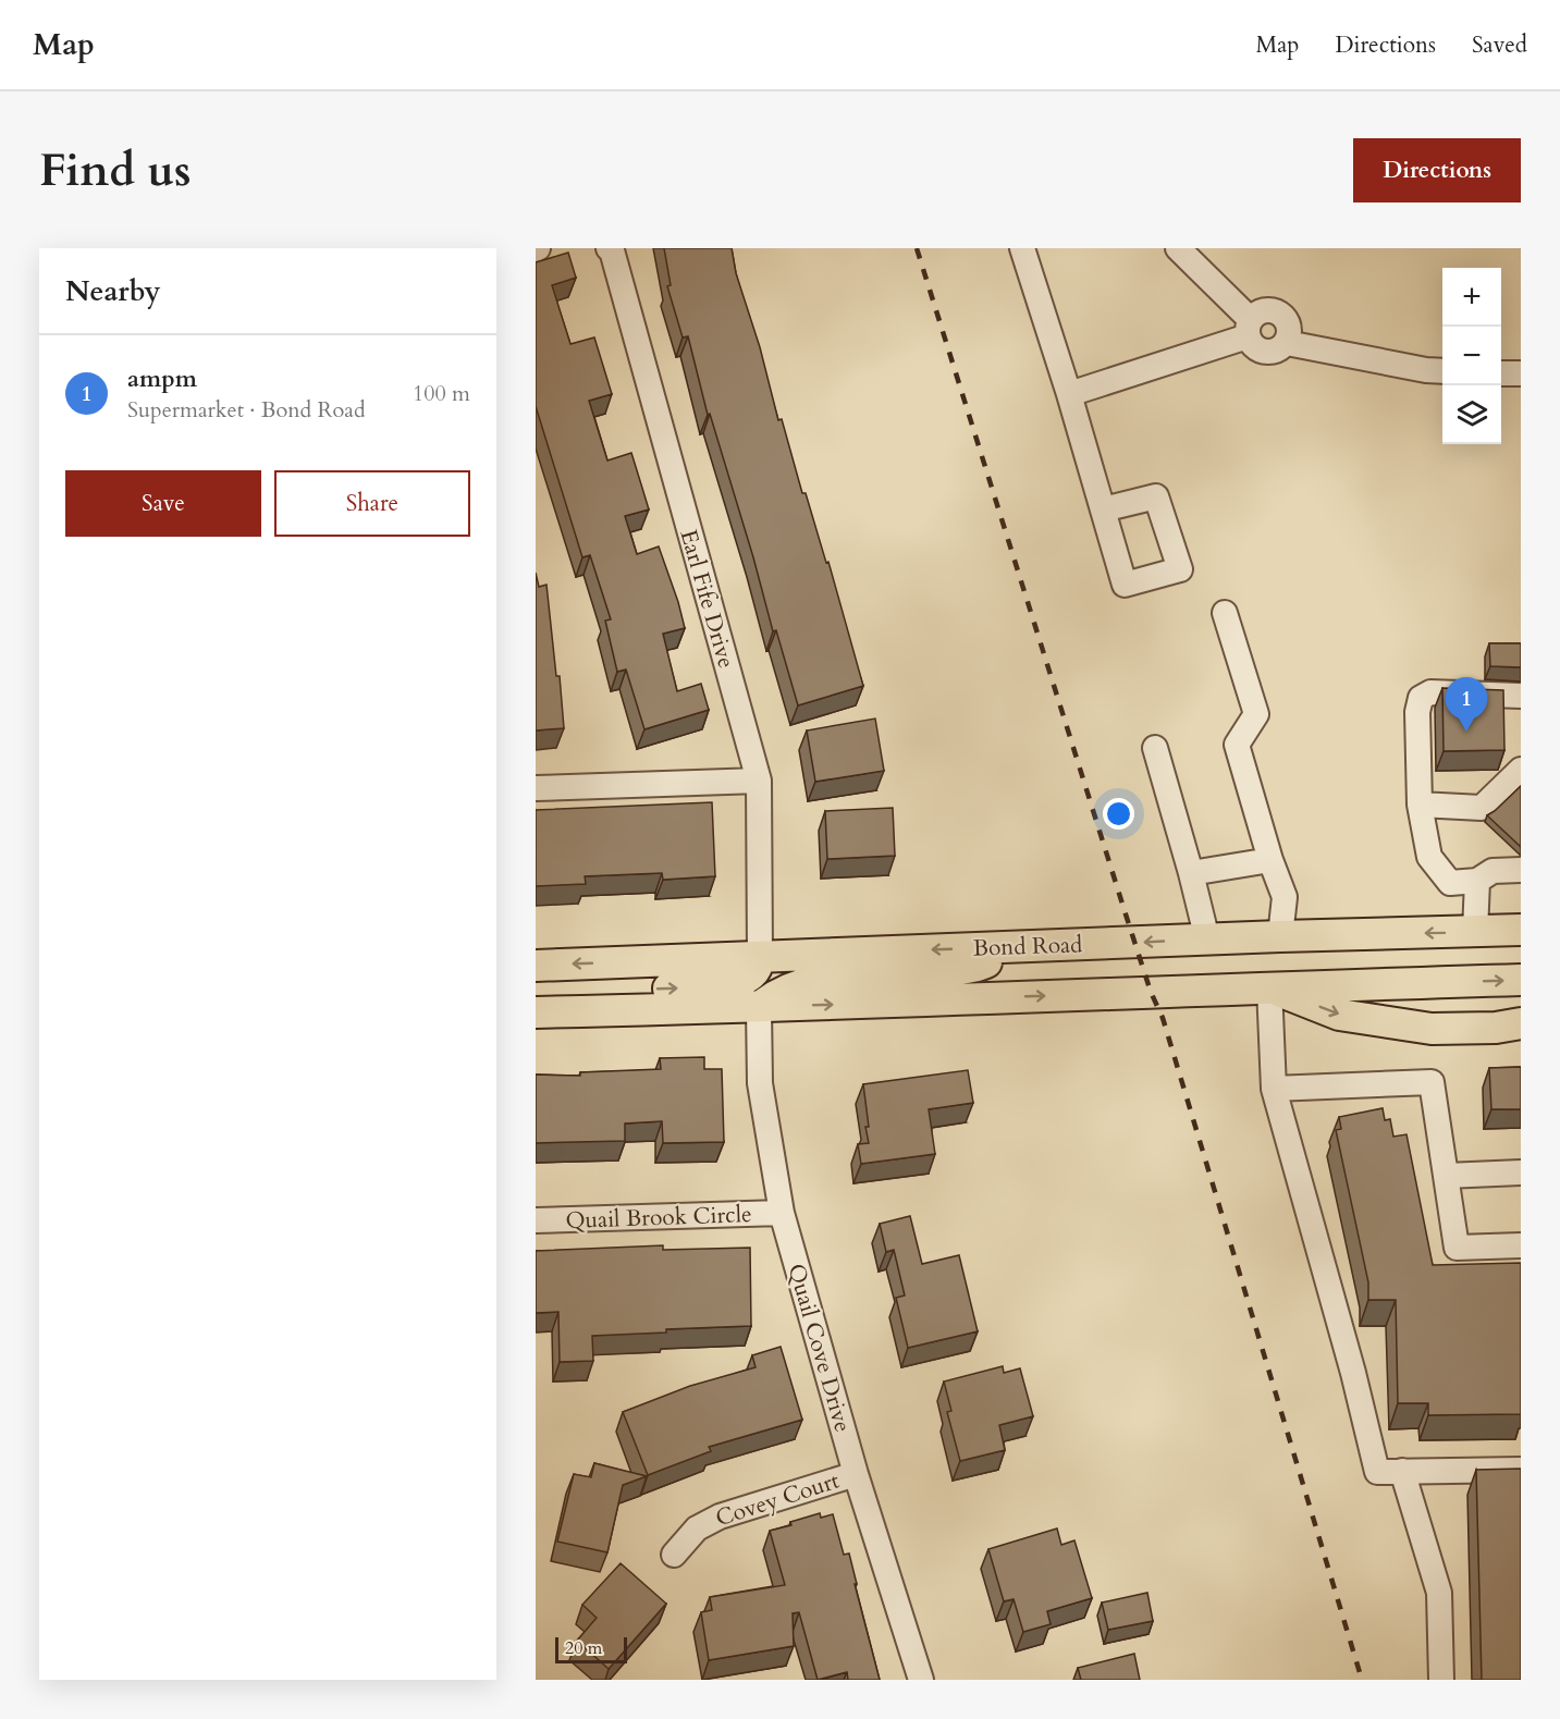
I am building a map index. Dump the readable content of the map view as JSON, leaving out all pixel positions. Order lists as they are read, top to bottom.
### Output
{
  "streets": {
    "main road": ["Bond Road"],
    "street": [
      "Earl Fife Drive",
      "Quail Brook Circle",
      "Quail Cove Drive",
      "Covey Court"
    ]
  },
  "crossings": [
    ["Earl Fife Drive", "Bond Road"],
    ["Quail Brook Circle", "Quail Cove Drive"],
    ["Quail Cove Drive", "Covey Court"]
  ],
  "scale_bar": "20 m",
  "page": {
    "header": "Map",
    "nav": ["Map", "Directions", "Saved"],
    "buttons": [
      "Directions",
      ["Save", "Share"]
    ],
    "title": "Find us",
    "heading": "Nearby",
    "map_buttons": ["+", "−"],
    "list": [
      {
        "mark": "1",
        "name": "ampm",
        "note": "Supermarket · Bond Road",
        "value": "100 m"
      }
    ],
    "pins": "1",
    "scale": "20 m"
  }
}
